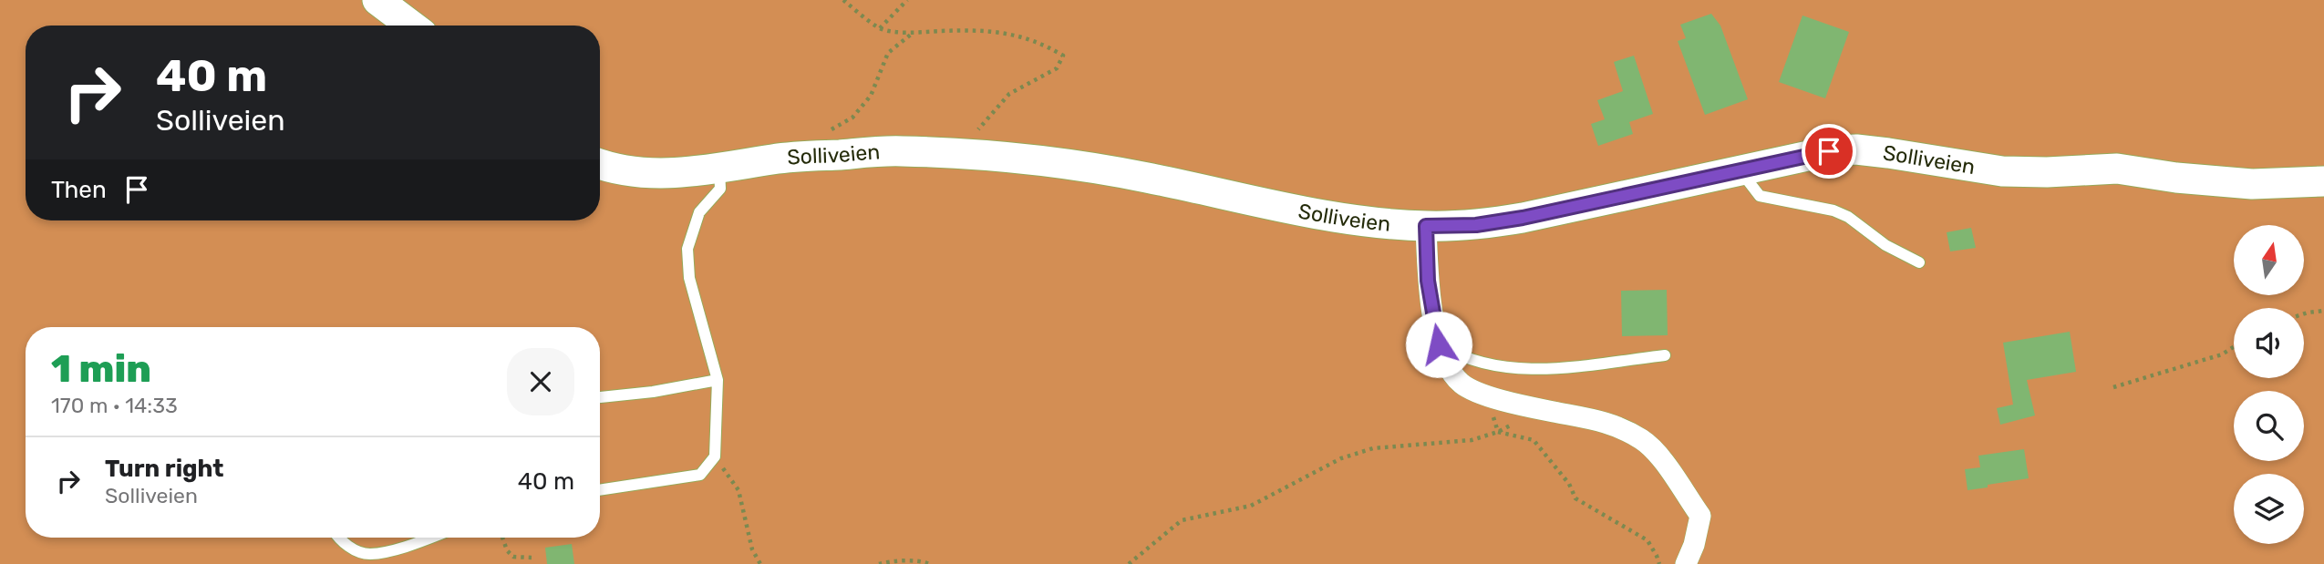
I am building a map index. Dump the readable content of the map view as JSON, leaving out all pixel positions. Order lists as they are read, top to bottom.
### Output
{
  "streets": {
    "street": ["Solliveien"]
  },
  "north": "top",
  "page": {
    "turn": ["40 m", "Solliveien"],
    "then": "Then",
    "heading": ["1 min", "170 m · 14:33"],
    "list": [
      {
        "name": "Turn right",
        "note": "Solliveien",
        "value": "40 m"
      }
    ]
  }
}
